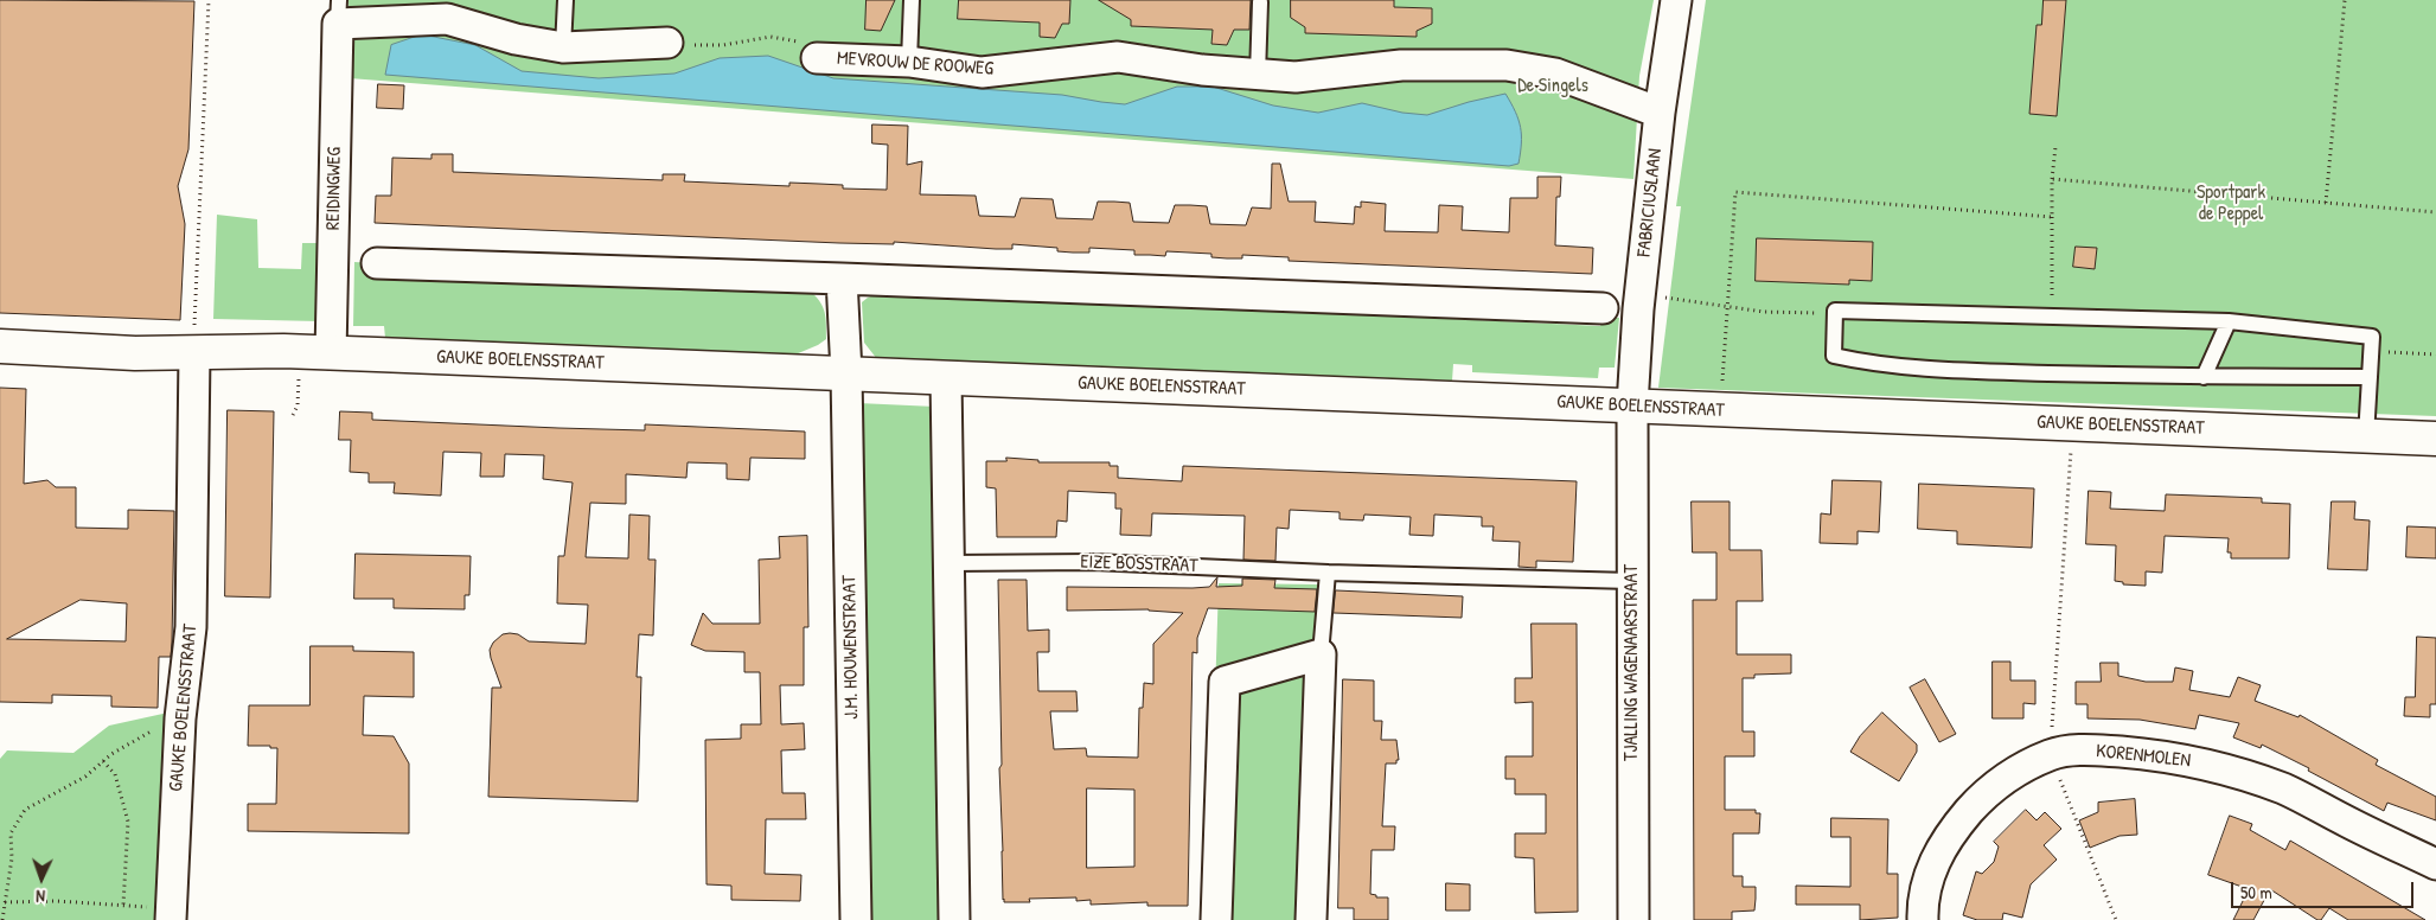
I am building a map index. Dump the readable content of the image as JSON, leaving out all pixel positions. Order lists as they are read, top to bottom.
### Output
{
  "streets": {
    "main road": ["GAUKE BOELENSSTRAAT"],
    "street": [
      "MEVROUW DE ROOWEG",
      "REIDINGWEG",
      "FABRICIUSLAAN",
      "J.M. HOUWENSTRAAT",
      "TJALLING WAGENAARSTRAAT",
      "KORENMOLEN"
    ],
    "lane": ["EIZE BOSSTRAAT"]
  },
  "crossings": [
    ["MEVROUW DE ROOWEG", "FABRICIUSLAAN"],
    ["REIDINGWEG", "GAUKE BOELENSSTRAAT"],
    ["FABRICIUSLAAN", "GAUKE BOELENSSTRAAT"],
    ["FABRICIUSLAAN", "TJALLING WAGENAARSTRAAT"],
    ["GAUKE BOELENSSTRAAT", "J.M. HOUWENSTRAAT"],
    ["GAUKE BOELENSSTRAAT", "TJALLING WAGENAARSTRAAT"],
    ["EIZE BOSSTRAAT", "TJALLING WAGENAARSTRAAT"]
  ],
  "parks": ["De Singels", "Sportpark de Peppel"],
  "scale_bar": "50 m",
  "north": "bottom"
}
